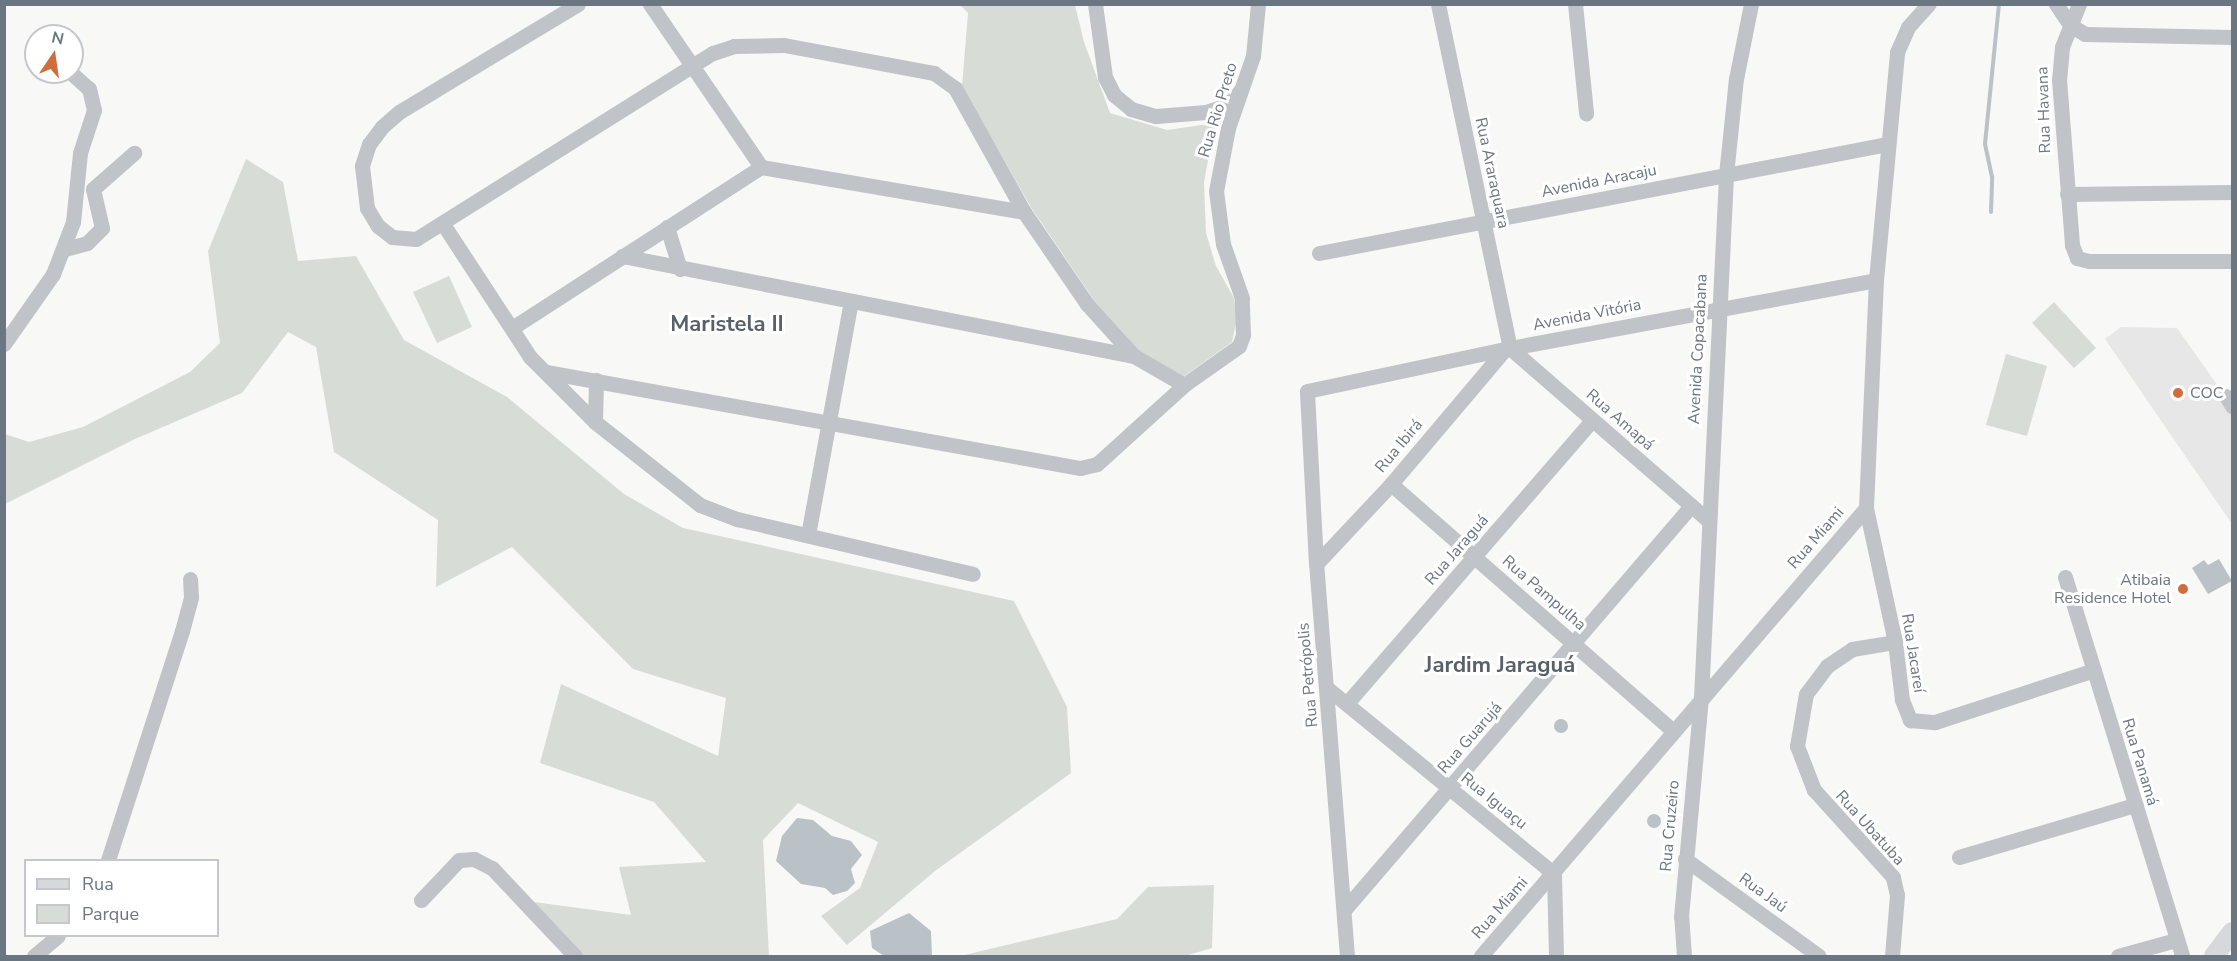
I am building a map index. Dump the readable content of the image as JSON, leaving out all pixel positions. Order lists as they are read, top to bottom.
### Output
{
  "streets": {
    "street": [
      "Rua Rio Preto",
      "Rua Havana",
      "Rua Araraquara",
      "Avenida Aracaju",
      "Avenida Vitória",
      "Avenida Copacabana",
      "Rua Amapá",
      "Rua Ibirá",
      "Rua Miami",
      "Rua Jaraguá",
      "Rua Pampulha",
      "Rua Jacareí",
      "Rua Petrópolis",
      "Rua Guarujá",
      "Rua Panamá",
      "Rua Iguaçu",
      "Rua Cruzeiro",
      "Rua Ubatuba",
      "Rua Jaú"
    ]
  },
  "crossings": [
    ["Rua Araraquara", "Avenida Aracaju"],
    ["Rua Araraquara", "Avenida Vitória"],
    ["Rua Araraquara", "Rua Amapá"],
    ["Rua Araraquara", "Rua Ibirá"],
    ["Avenida Aracaju", "Avenida Copacabana"],
    ["Avenida Aracaju", "Rua Miami"],
    ["Avenida Vitória", "Avenida Copacabana"],
    ["Avenida Vitória", "Rua Amapá"],
    ["Avenida Vitória", "Rua Ibirá"],
    ["Avenida Vitória", "Rua Miami"],
    ["Avenida Vitória", "Rua Petrópolis"],
    ["Avenida Copacabana", "Rua Amapá"],
    ["Avenida Copacabana", "Rua Miami"],
    ["Avenida Copacabana", "Rua Cruzeiro"],
    ["Rua Amapá", "Rua Ibirá"],
    ["Rua Amapá", "Rua Jaraguá"],
    ["Rua Amapá", "Rua Guarujá"],
    ["Rua Ibirá", "Rua Pampulha"],
    ["Rua Ibirá", "Rua Petrópolis"],
    ["Rua Miami", "Rua Pampulha"],
    ["Rua Miami", "Rua Jacareí"],
    ["Rua Miami", "Rua Iguaçu"],
    ["Rua Miami", "Rua Cruzeiro"],
    ["Rua Jaraguá", "Rua Pampulha"],
    ["Rua Jaraguá", "Rua Iguaçu"],
    ["Rua Pampulha", "Rua Guarujá"],
    ["Rua Jacareí", "Rua Panamá"],
    ["Rua Jacareí", "Rua Ubatuba"],
    ["Rua Petrópolis", "Rua Guarujá"],
    ["Rua Petrópolis", "Rua Iguaçu"],
    ["Rua Guarujá", "Rua Iguaçu"],
    ["Rua Cruzeiro", "Rua Jaú"]
  ],
  "districts": ["Maristela II", "Jardim Jaraguá"],
  "places": ["COC", "Atibaia Residence Hotel"],
  "legend": ["Rua", "Parque"],
  "north": "top"
}
